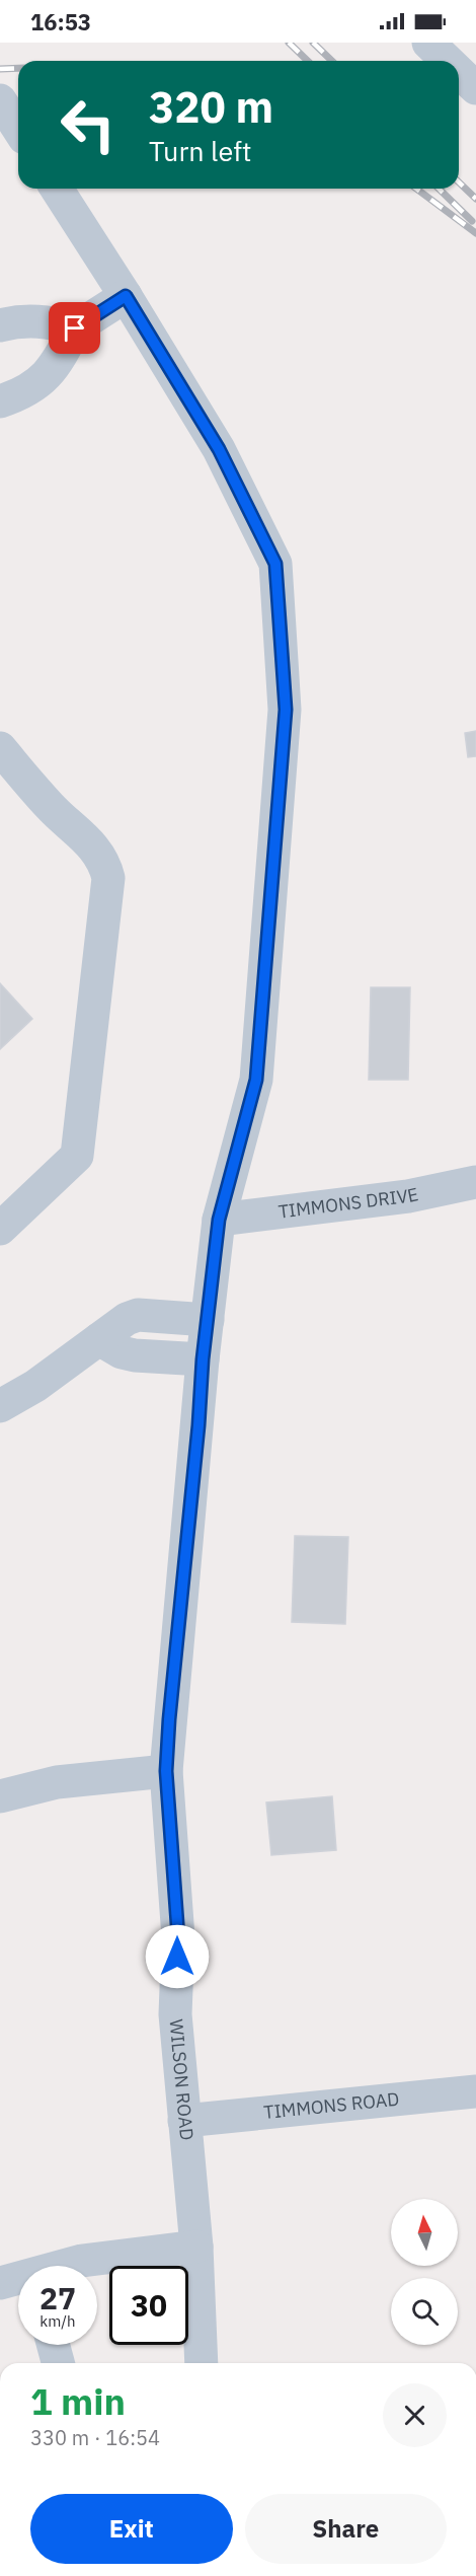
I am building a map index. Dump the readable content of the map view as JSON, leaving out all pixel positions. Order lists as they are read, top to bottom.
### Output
{
  "streets": {
    "street": ["TIMMONS DRIVE", "WILSON ROAD", "TIMMONS ROAD"]
  },
  "crossings": [
    ["TIMMONS DRIVE", "WILSON ROAD"],
    ["WILSON ROAD", "TIMMONS ROAD"]
  ],
  "north": "top",
  "page": {
    "status": "16:53",
    "turn": ["320 m", "Turn left"],
    "speed": "27 km/h",
    "limit": "30",
    "heading": ["1 min", "330 m · 16:54"],
    "buttons": ["Exit", "Share"]
  }
}
